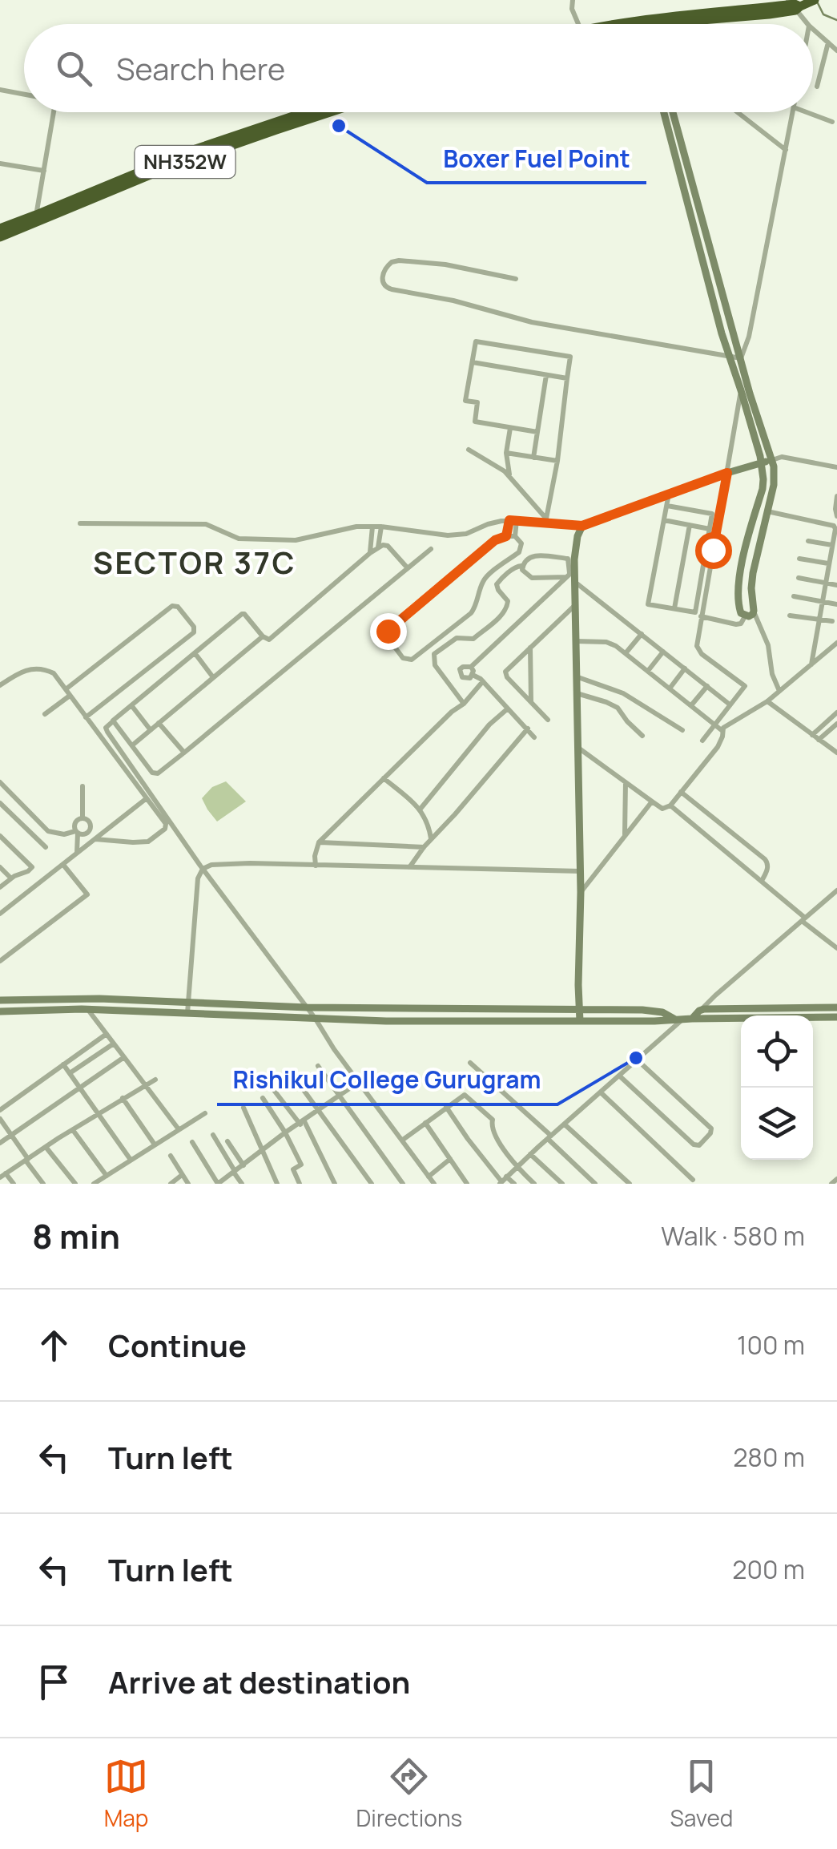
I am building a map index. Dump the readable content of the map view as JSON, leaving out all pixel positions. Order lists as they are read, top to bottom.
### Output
{
  "streets": {
    "highway": ["NH352W"]
  },
  "districts": ["SECTOR 37C"],
  "places": ["Boxer Fuel Point", "Rishikul College Gurugram"],
  "page": {
    "search": "Search here",
    "heading": ["8 min", "Walk · 580 m"],
    "list": [
      ["Continue", "100 m"],
      ["Turn left", "280 m"],
      ["Turn left", "200 m"],
      "Arrive at destination"
    ],
    "nav": ["Map", "Directions", "Saved"]
  }
}
